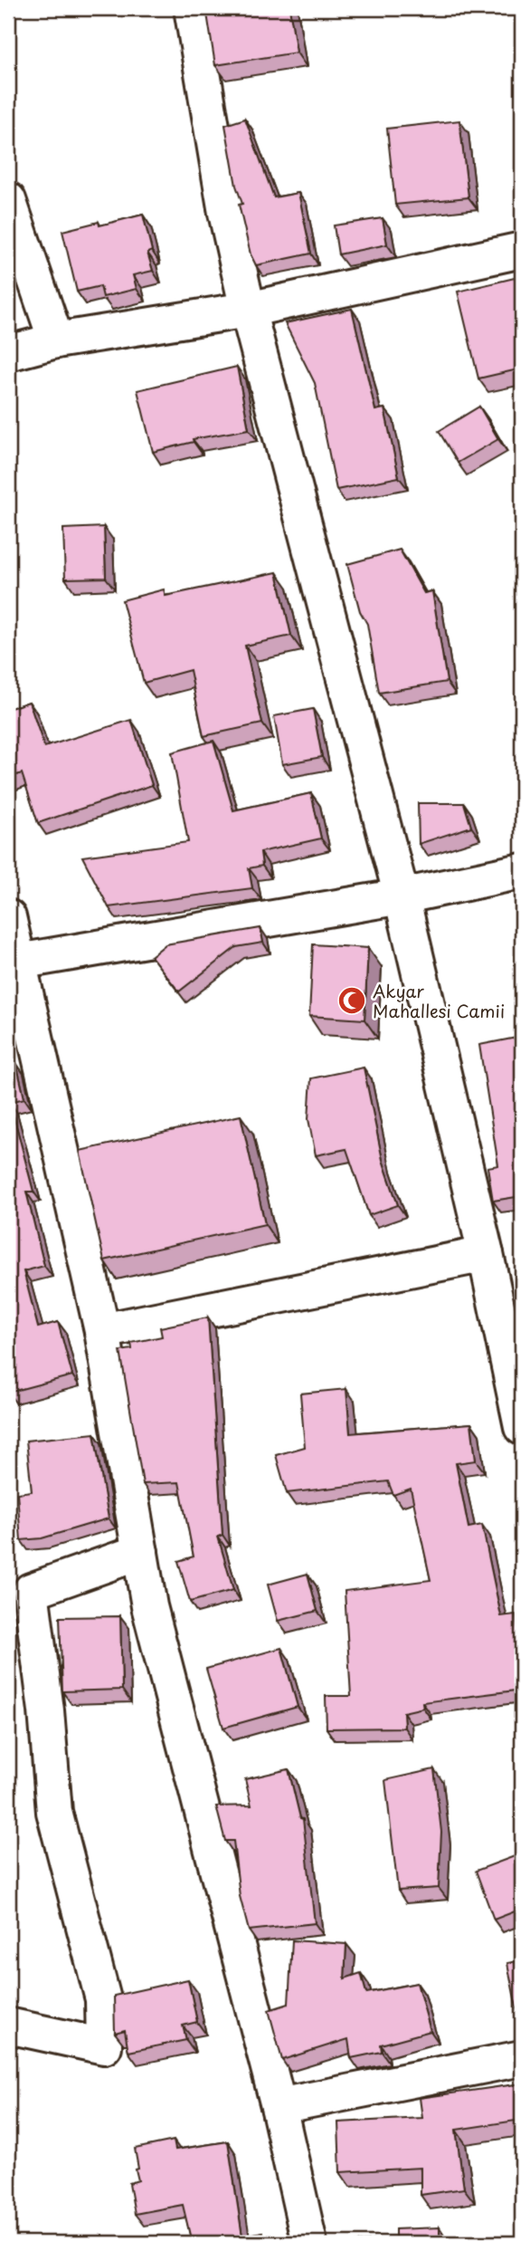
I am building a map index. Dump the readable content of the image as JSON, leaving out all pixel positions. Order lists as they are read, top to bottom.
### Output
{
  "places": {
    "mosque": ["Akyar Mahallesi Camii"]
  }
}
